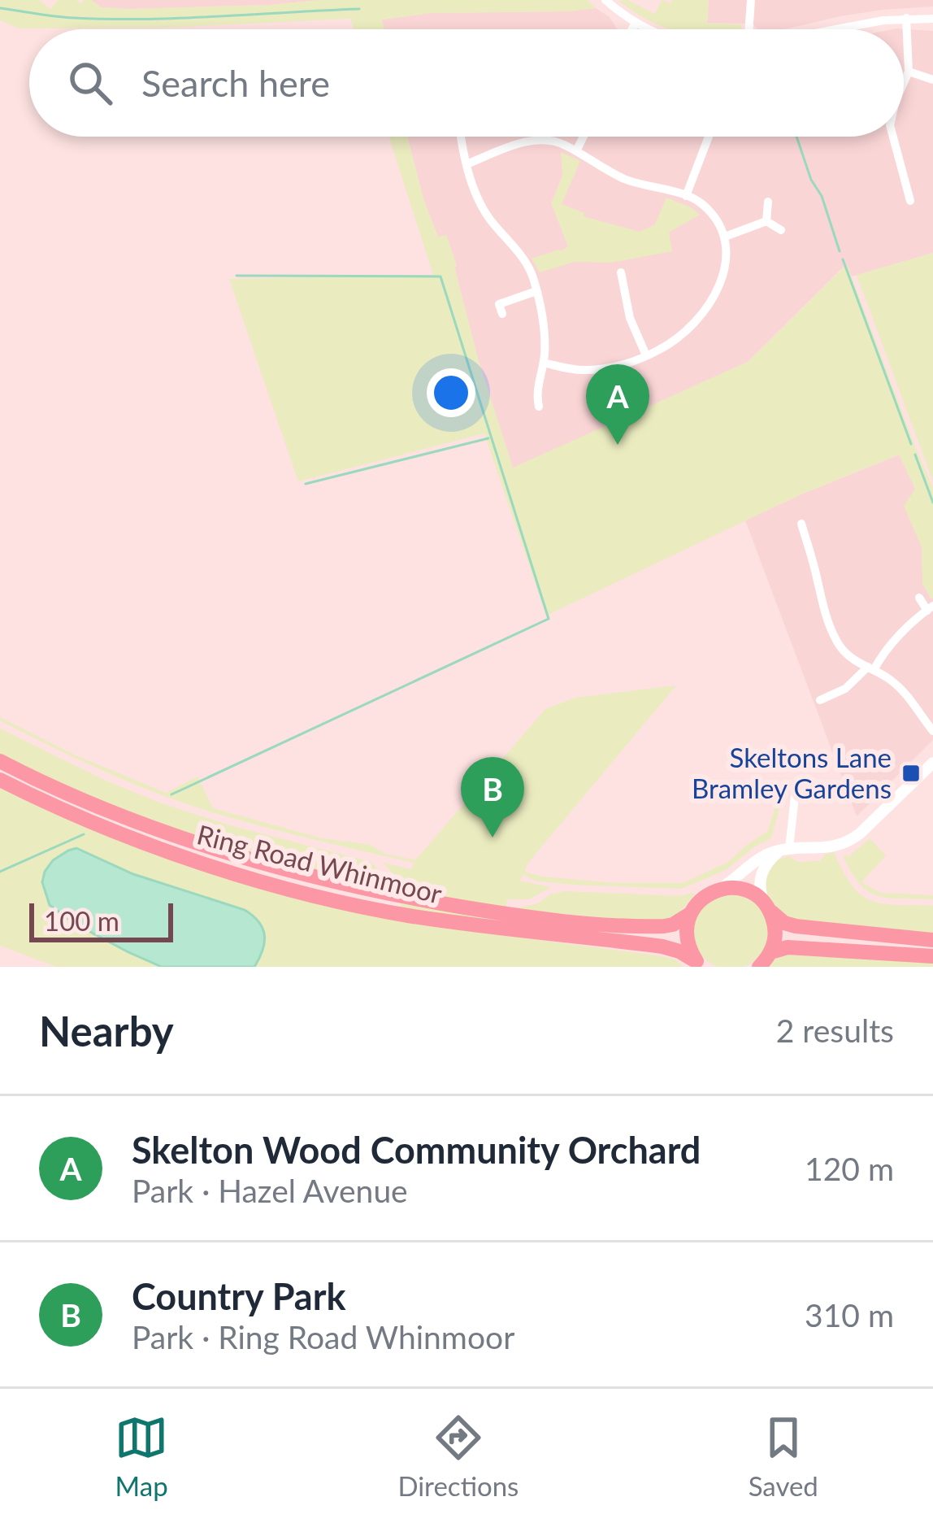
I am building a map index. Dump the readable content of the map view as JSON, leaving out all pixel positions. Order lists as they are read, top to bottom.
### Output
{
  "streets": {
    "highway": ["Ring Road Whinmoor"]
  },
  "places": {
    "transit": ["Skeltons Lane Bramley Gardens"]
  },
  "scale_bar": "100 m",
  "page": {
    "search": "Search here",
    "pins": ["A", "B"],
    "scale": "100 m",
    "heading": ["Nearby", "2 results"],
    "list": [
      {
        "mark": "A",
        "name": "Skelton Wood Community Orchard",
        "note": "Park · Hazel Avenue",
        "value": "120 m"
      },
      {
        "mark": "B",
        "name": "Country Park",
        "note": "Park · Ring Road Whinmoor",
        "value": "310 m"
      }
    ],
    "nav": ["Map", "Directions", "Saved"]
  }
}
